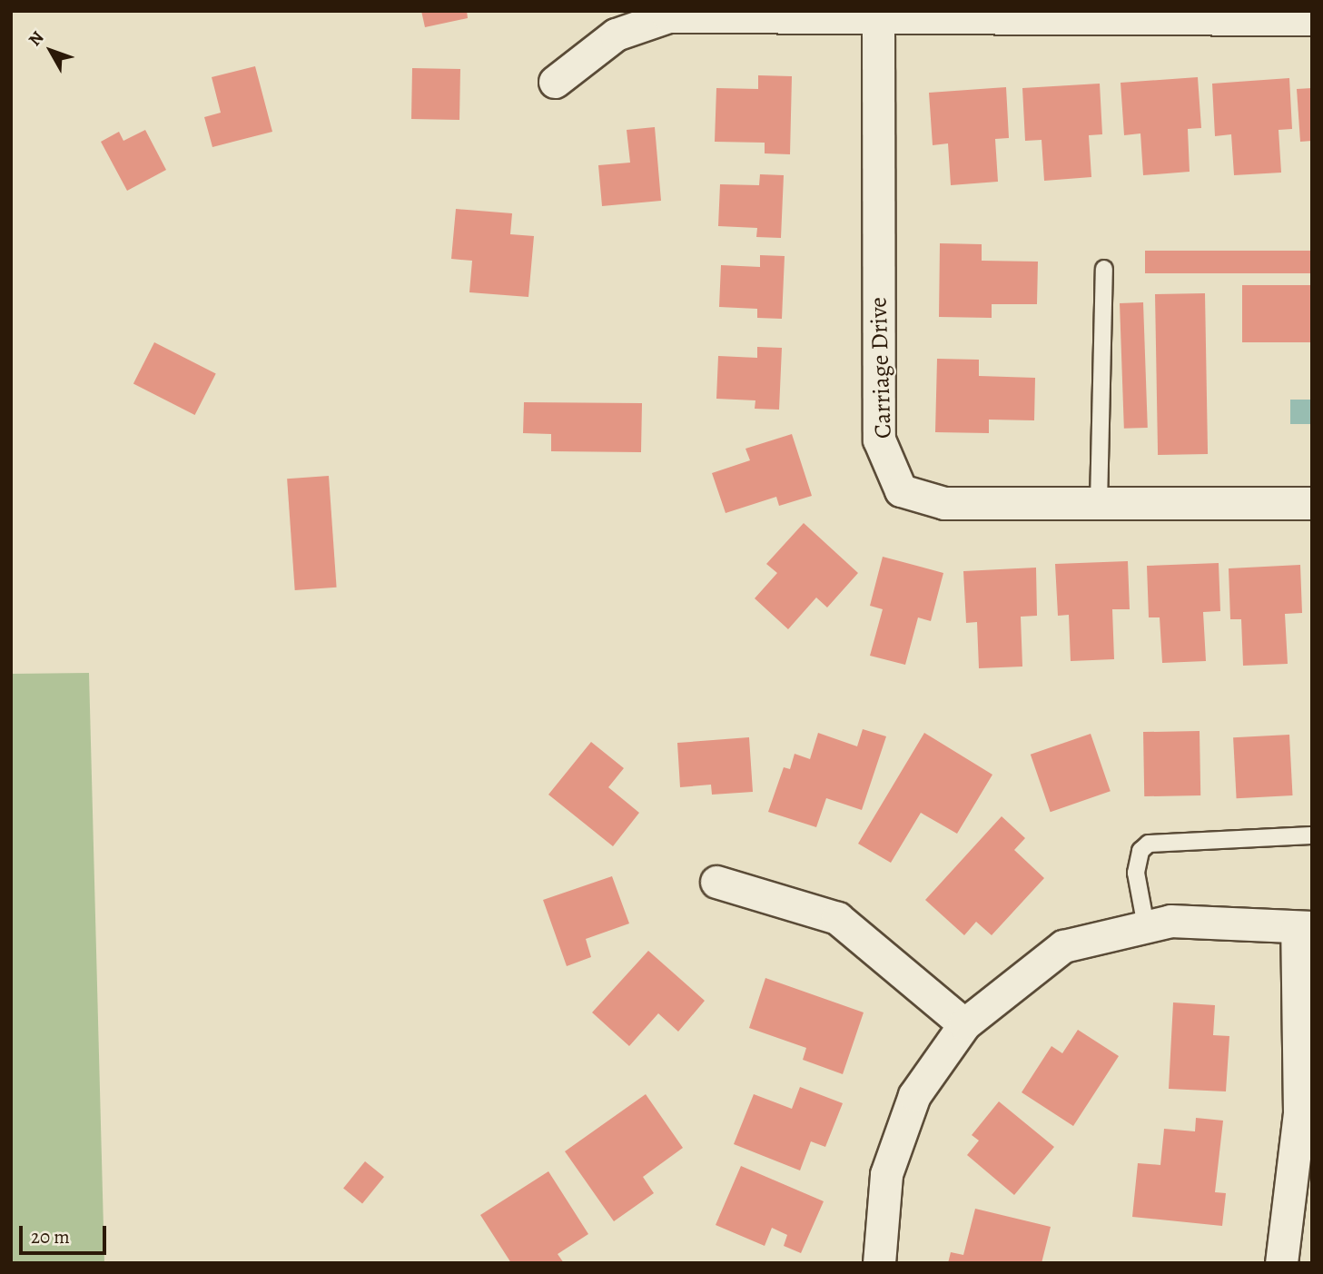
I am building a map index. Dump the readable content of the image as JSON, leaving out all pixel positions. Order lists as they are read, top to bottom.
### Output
{
  "streets": {
    "street": ["Carriage Drive"]
  },
  "scale_bar": "20 m",
  "north": "top left"
}
